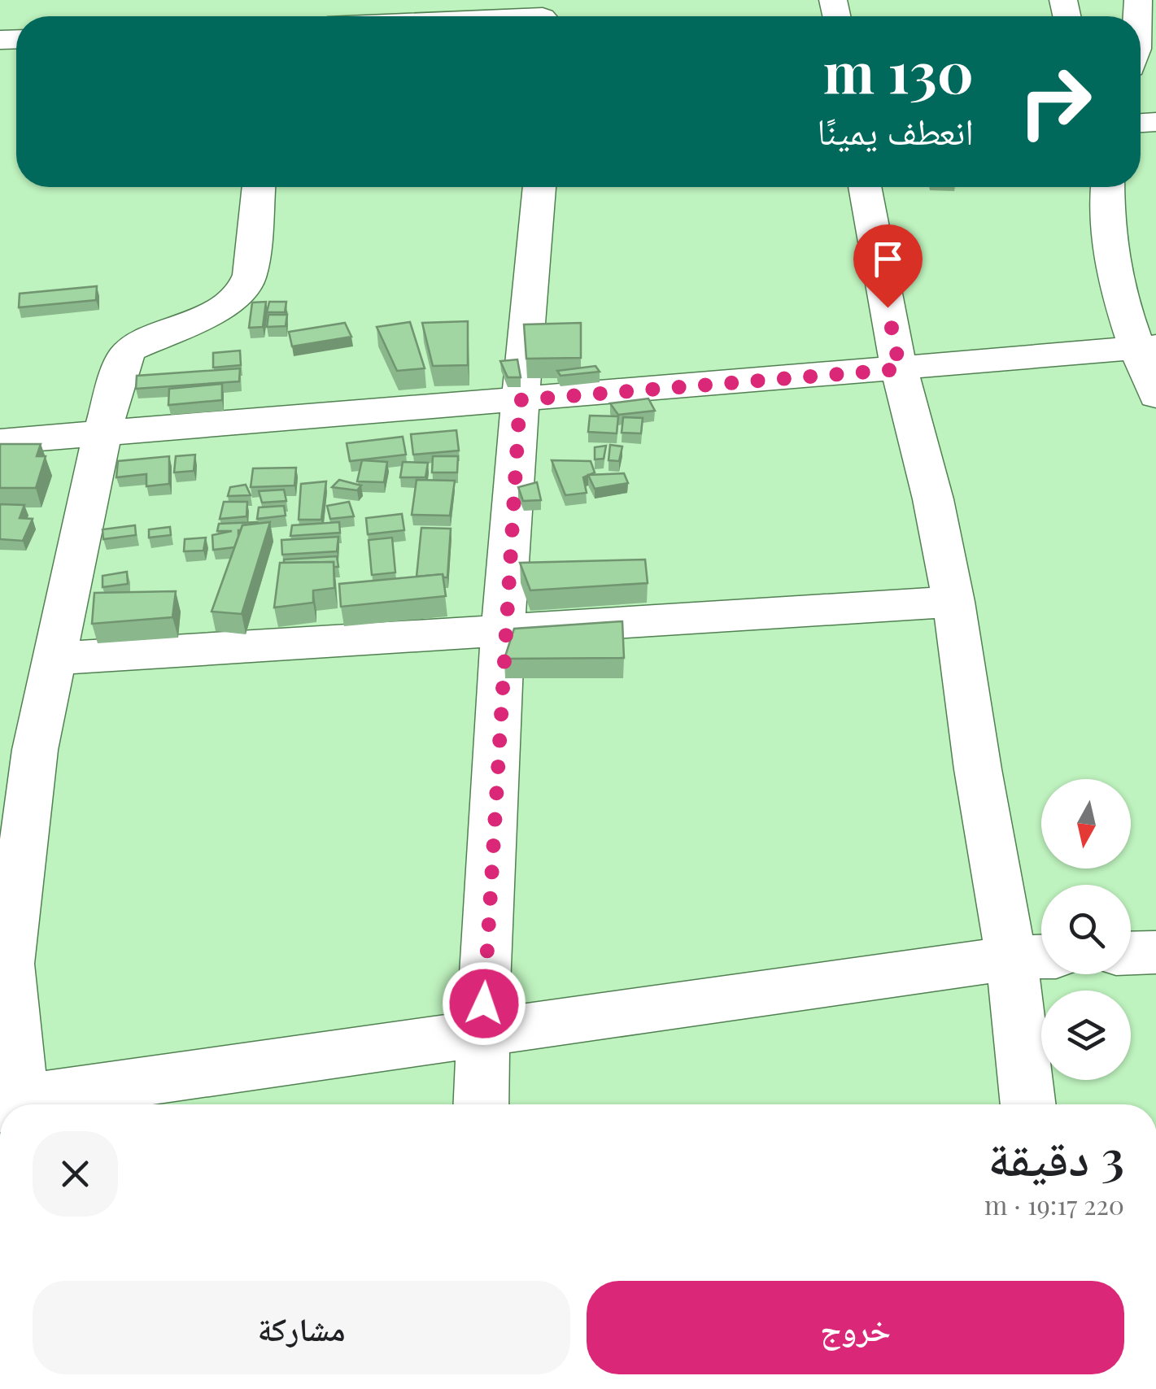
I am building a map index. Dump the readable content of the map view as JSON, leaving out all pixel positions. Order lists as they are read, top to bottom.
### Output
{
  "north": "bottom",
  "page": {
    "turn": ["130 m", "انعطف يمينًا"],
    "heading": ["3 دقيقة", "220 m · 19:17"],
    "buttons": ["خروج", "مشاركة"]
  }
}
